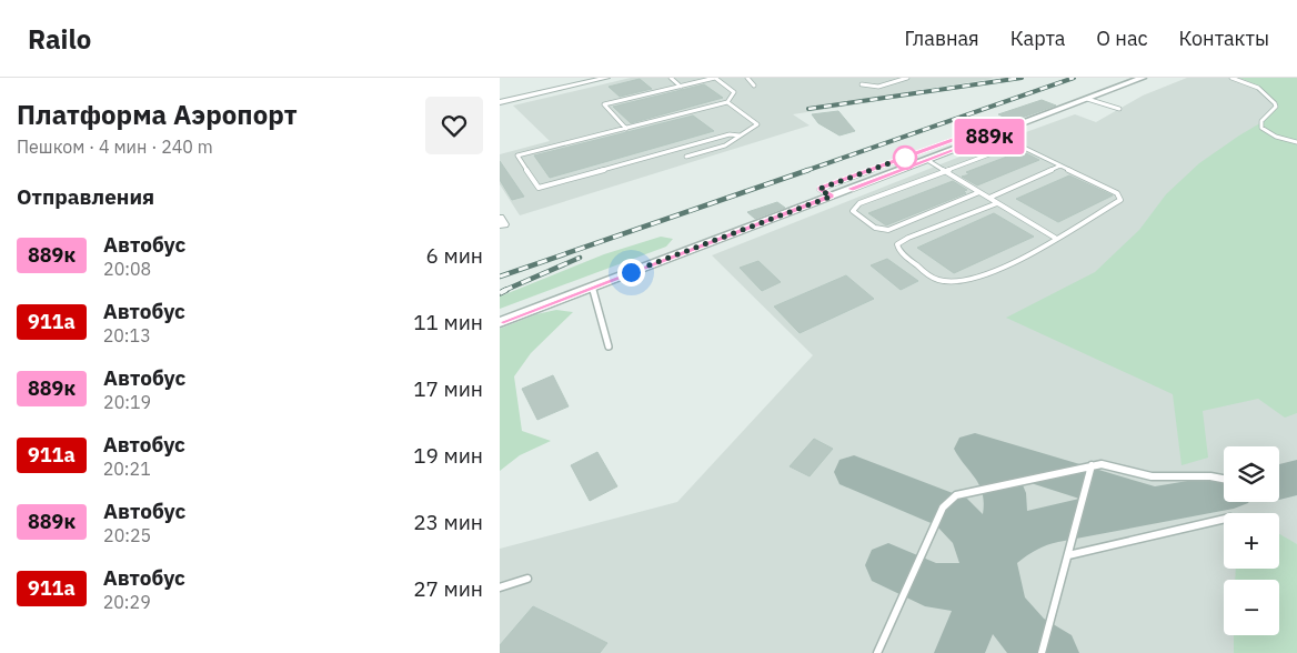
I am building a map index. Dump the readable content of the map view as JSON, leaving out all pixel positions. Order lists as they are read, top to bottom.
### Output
{
  "lines": ["bus line 889к"],
  "page": {
    "header": "Railo",
    "nav": [
      "Главная",
      "Карта",
      "О нас",
      "Контакты"
    ],
    "heading": [
      ["Платформа Аэропорт", "Пешком · 4 мин · 240 m"],
      "Отправления"
    ],
    "on_map": "889к",
    "list": [
      {
        "mark": "889к",
        "name": "Автобус",
        "note": "20:08",
        "value": "6 мин"
      },
      {
        "mark": "911а",
        "name": "Автобус",
        "note": "20:13",
        "value": "11 мин"
      },
      {
        "mark": "889к",
        "name": "Автобус",
        "note": "20:19",
        "value": "17 мин"
      },
      {
        "mark": "911а",
        "name": "Автобус",
        "note": "20:21",
        "value": "19 мин"
      },
      {
        "mark": "889к",
        "name": "Автобус",
        "note": "20:25",
        "value": "23 мин"
      },
      {
        "mark": "911а",
        "name": "Автобус",
        "note": "20:29",
        "value": "27 мин"
      }
    ],
    "map_buttons": ["+", "−"]
  }
}
